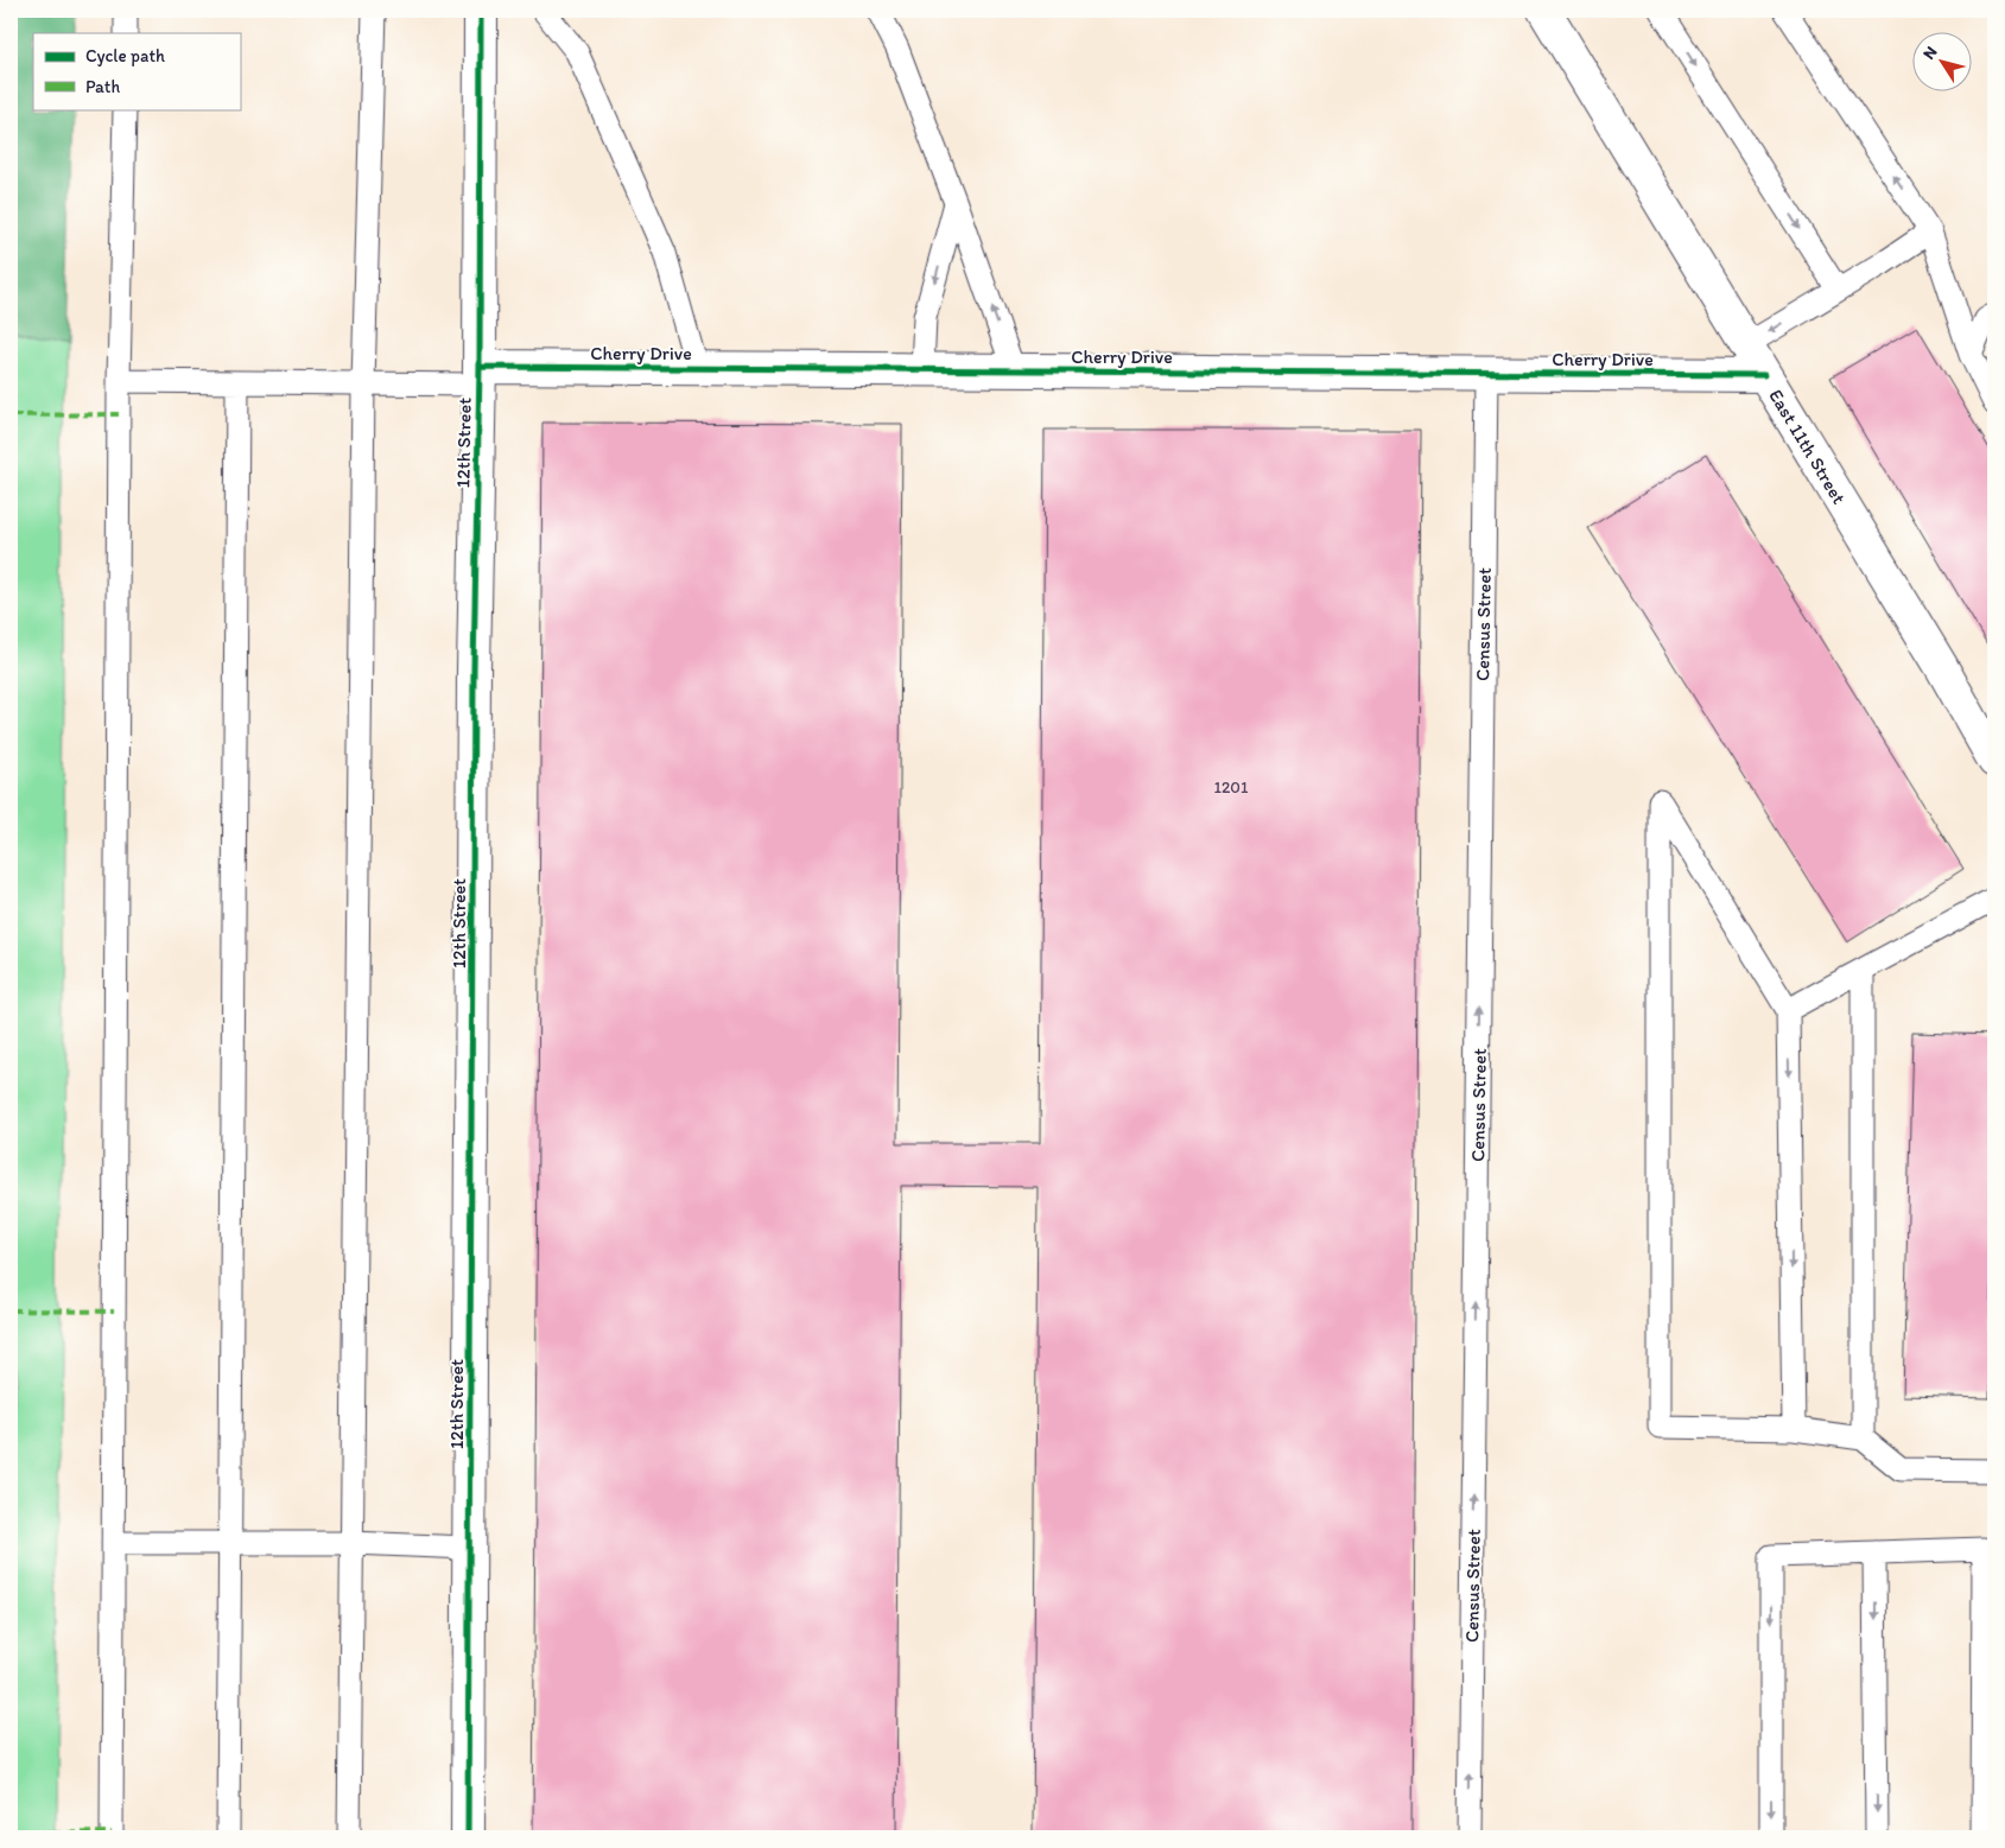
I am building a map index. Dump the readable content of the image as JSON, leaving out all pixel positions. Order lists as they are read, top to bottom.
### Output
{
  "streets": {
    "street": ["Cherry Drive", "12th Street", "East 11th Street"],
    "lane": ["Census Street"]
  },
  "crossings": [
    ["Cherry Drive", "12th Street"],
    ["Cherry Drive", "East 11th Street"],
    ["Cherry Drive", "Census Street"]
  ],
  "one_way": ["Census Street"],
  "house_numbers": ["1201"],
  "legend": ["Cycle path", "Path"],
  "north": "top left"
}
